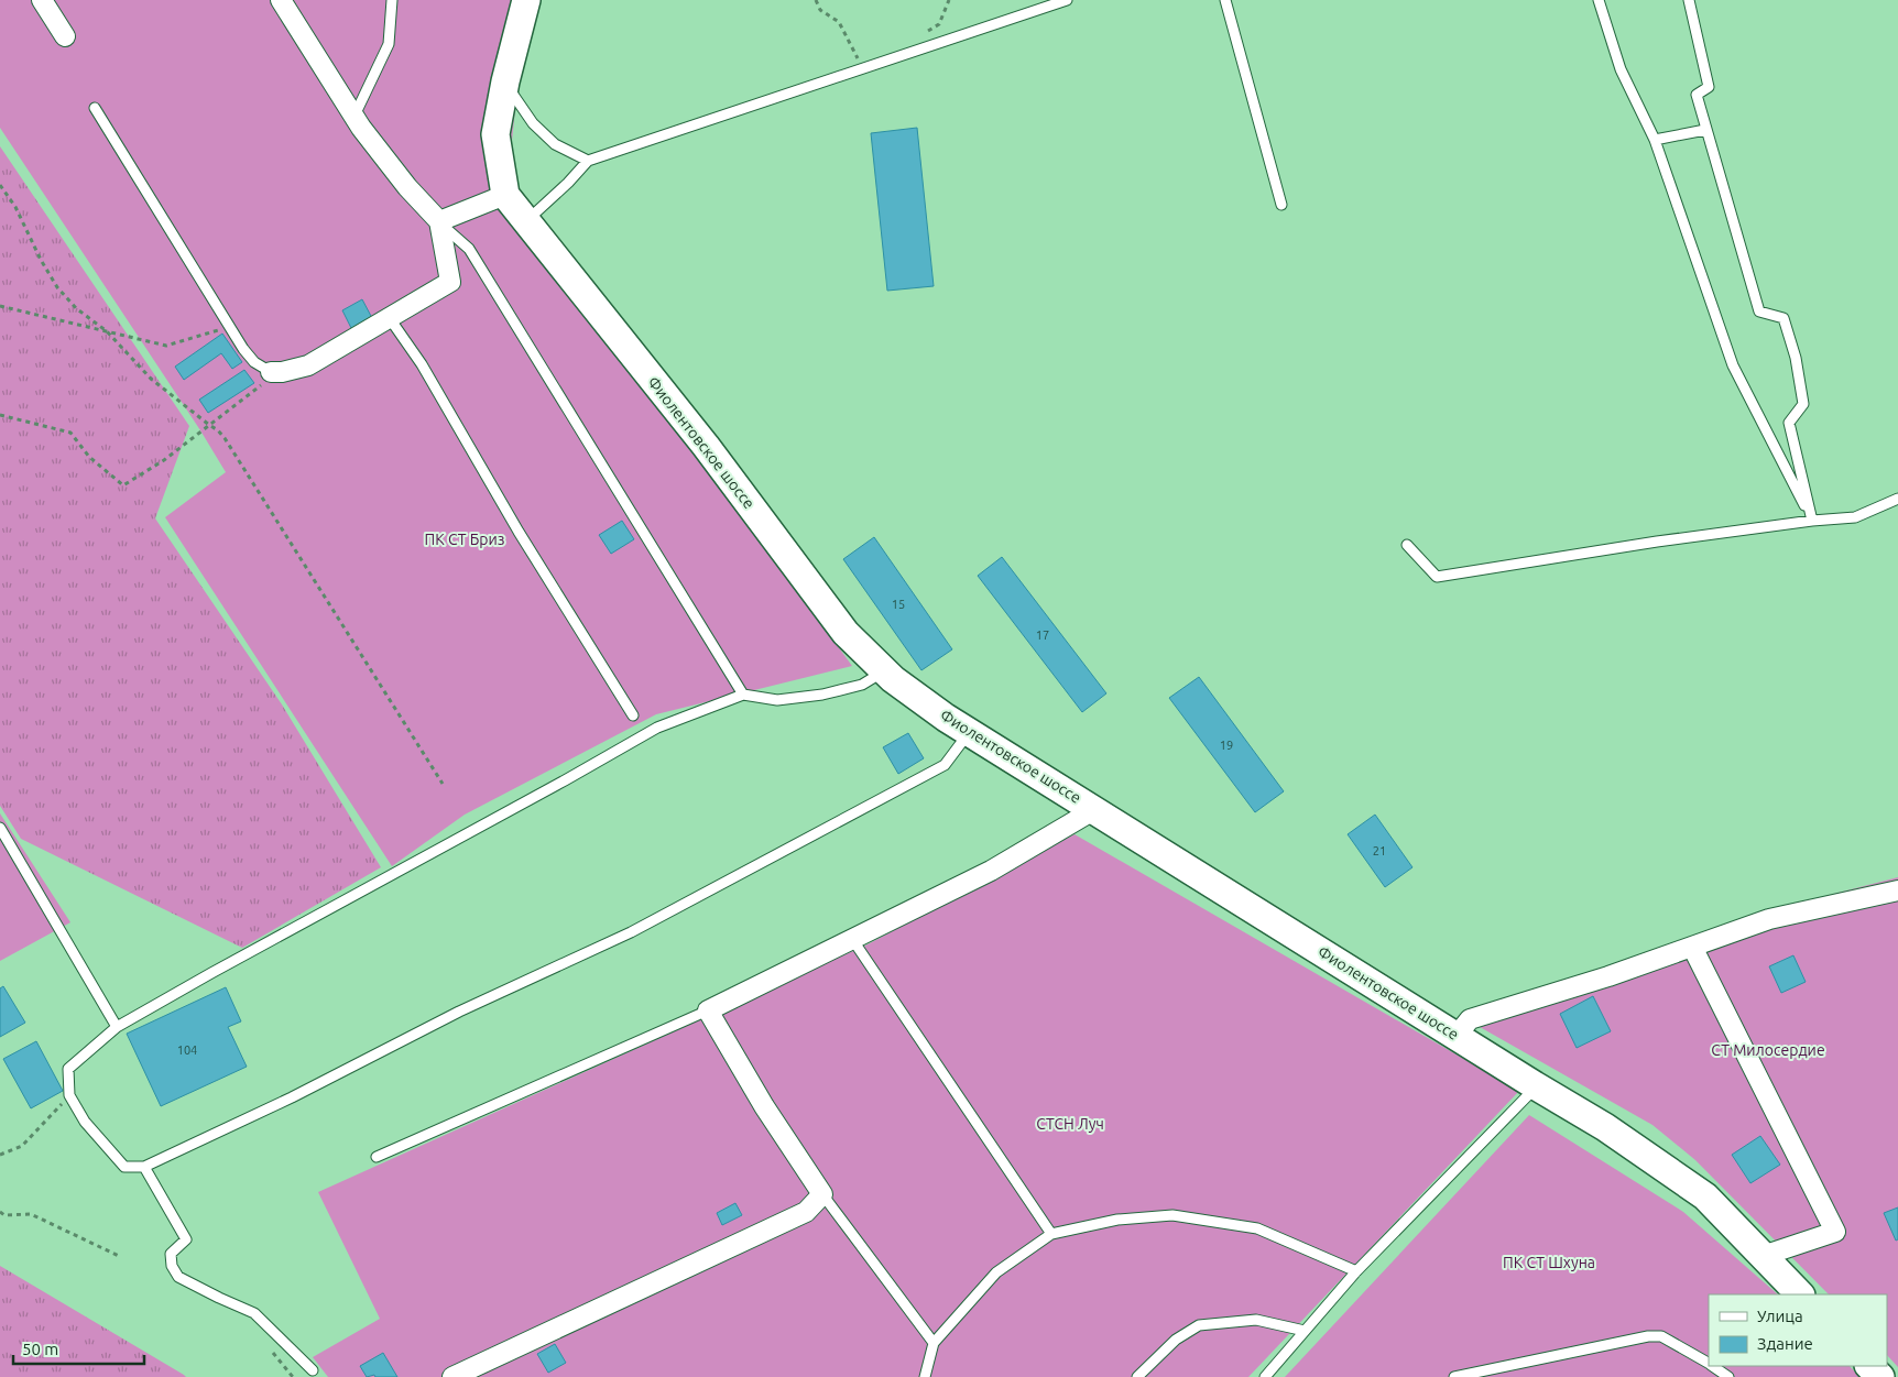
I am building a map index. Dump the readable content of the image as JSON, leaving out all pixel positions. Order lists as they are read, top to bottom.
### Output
{
  "streets": {
    "main road": ["Фиолентовское шоссе"]
  },
  "parks": [
    "ПК СТ Бриз",
    "СТ Милосердие",
    "СТСН Луч",
    "ПК СТ Шхуна"
  ],
  "house_numbers": [
    "15",
    "17",
    "19",
    "21",
    "104"
  ],
  "legend": ["Улица", "Здание"],
  "scale_bar": "50 m"
}
